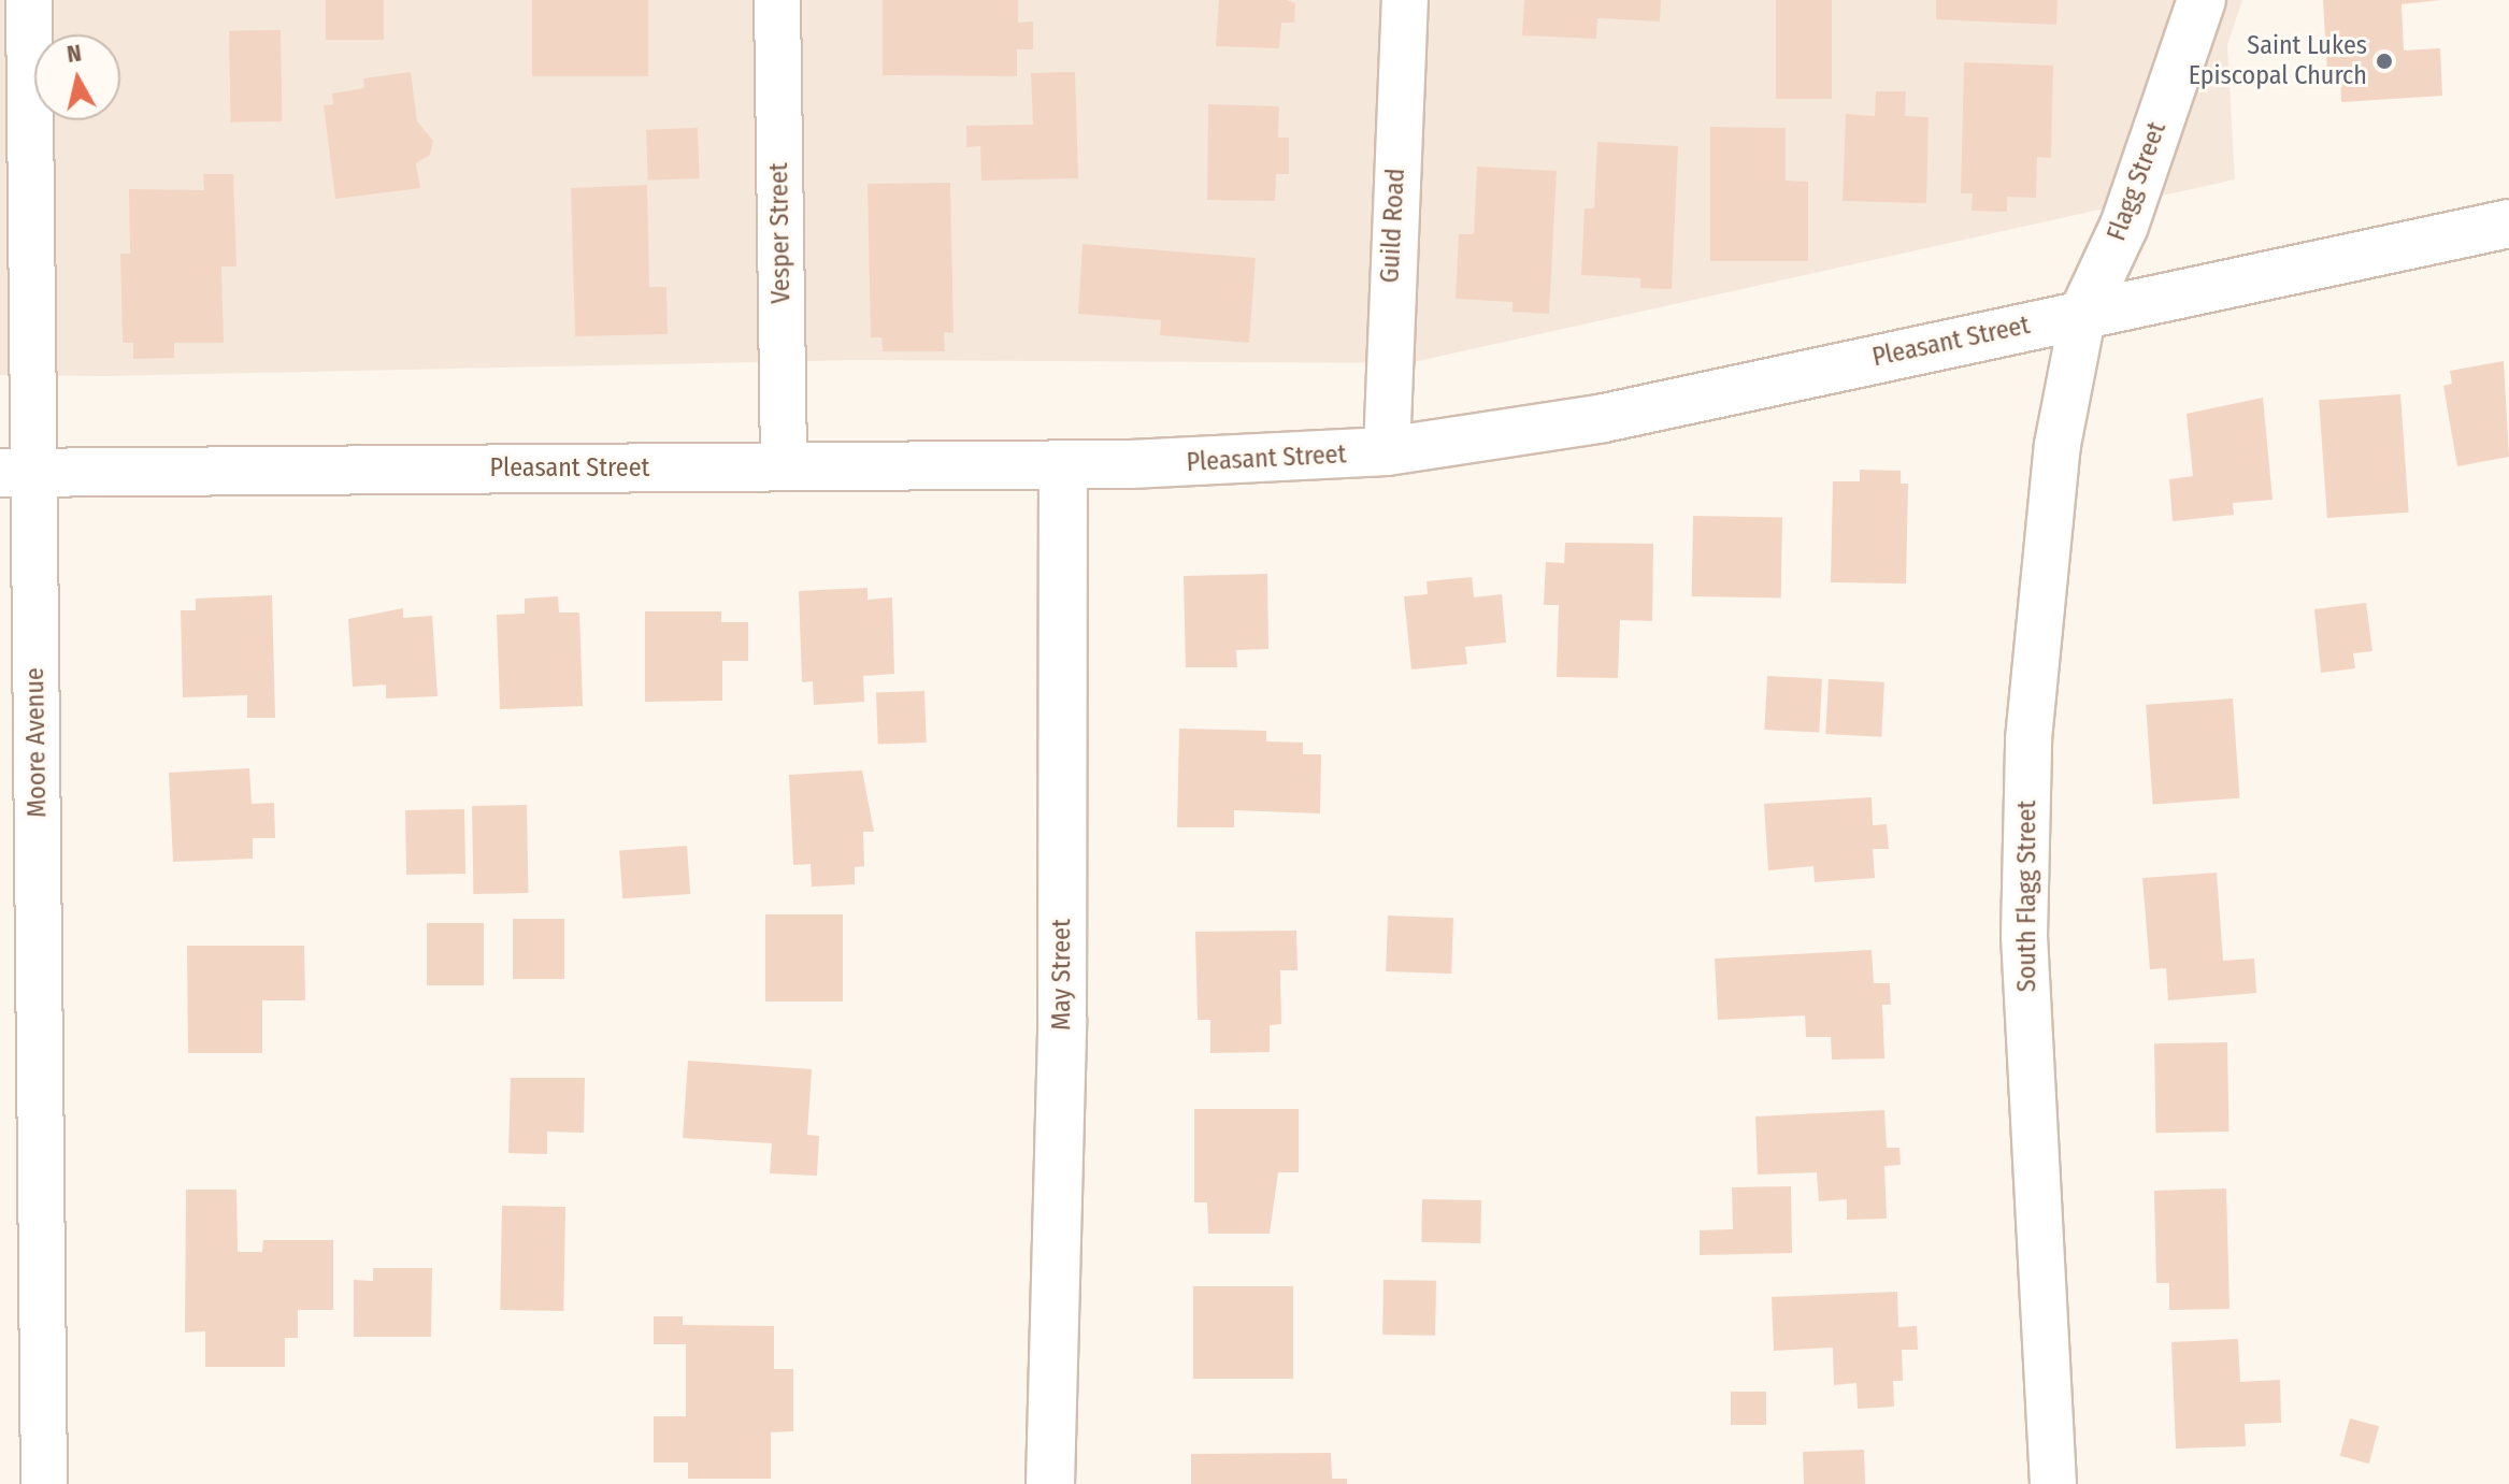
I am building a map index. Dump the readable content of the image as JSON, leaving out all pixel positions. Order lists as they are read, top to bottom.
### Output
{
  "streets": {
    "main road": ["Flagg Street", "Pleasant Street", "May Street"],
    "street": [
      "Guild Road",
      "Vesper Street",
      "Moore Avenue",
      "South Flagg Street"
    ]
  },
  "crossings": [
    ["Flagg Street", "Pleasant Street"],
    ["Flagg Street", "South Flagg Street"],
    ["Guild Road", "Pleasant Street"],
    ["Vesper Street", "Pleasant Street"],
    ["Pleasant Street", "Moore Avenue"],
    ["Pleasant Street", "South Flagg Street"],
    ["Pleasant Street", "May Street"]
  ],
  "places": ["Saint Lukes Episcopal Church"],
  "north": "top"
}
